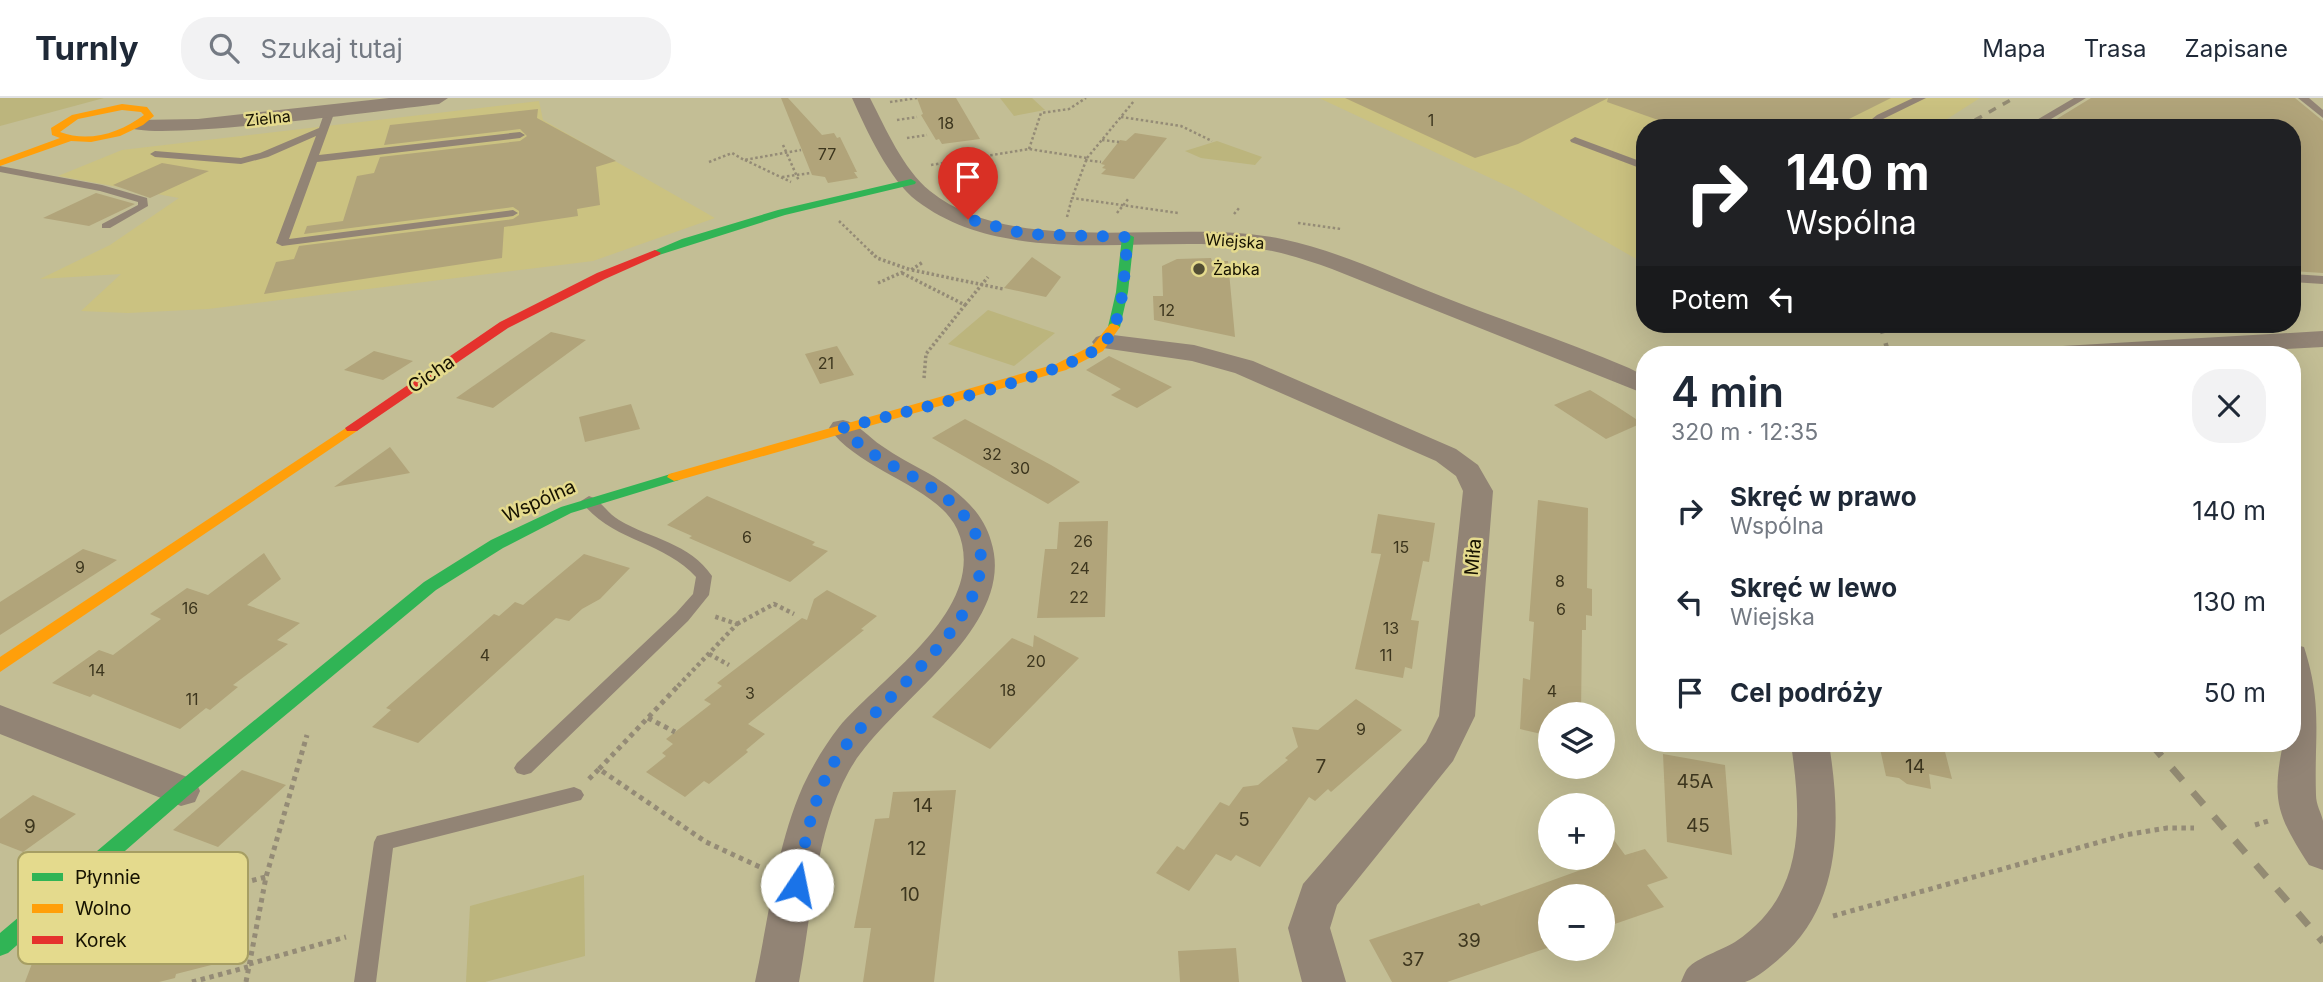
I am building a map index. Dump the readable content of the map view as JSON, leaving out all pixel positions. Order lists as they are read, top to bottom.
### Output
{
  "streets": {
    "street": [
      "Zielna",
      "Wiejska",
      "Cicha",
      "Wspólna",
      "Miła"
    ]
  },
  "crossings": [
    ["Wiejska", "Cicha"],
    ["Wspólna", "Miła"]
  ],
  "places": ["Żabka"],
  "house_numbers": [
    "1",
    "18",
    "77",
    "12",
    "21",
    "32",
    "30",
    "6",
    "26",
    "15",
    "9",
    "24",
    "8",
    "22",
    "16",
    "6",
    "13",
    "4",
    "11",
    "20",
    "14",
    "18",
    "4",
    "3",
    "11",
    "9",
    "7",
    "14",
    "45A",
    "14",
    "5",
    "45",
    "9",
    "12",
    "10",
    "39",
    "37"
  ],
  "legend": ["Płynnie", "Wolno", "Korek"],
  "page": {
    "header": "Turnly",
    "search": "Szukaj tutaj",
    "nav": ["Mapa", "Trasa", "Zapisane"],
    "turn": ["140 m", "Wspólna"],
    "then": "Potem",
    "heading": ["4 min", "320 m · 12:35"],
    "list": [
      {
        "name": "Skręć w prawo",
        "note": "Wspólna",
        "value": "140 m"
      },
      {
        "name": "Skręć w lewo",
        "note": "Wiejska",
        "value": "130 m"
      },
      {
        "name": "Cel podróży",
        "value": "50 m"
      }
    ],
    "map_buttons": ["+", "−"]
  }
}
